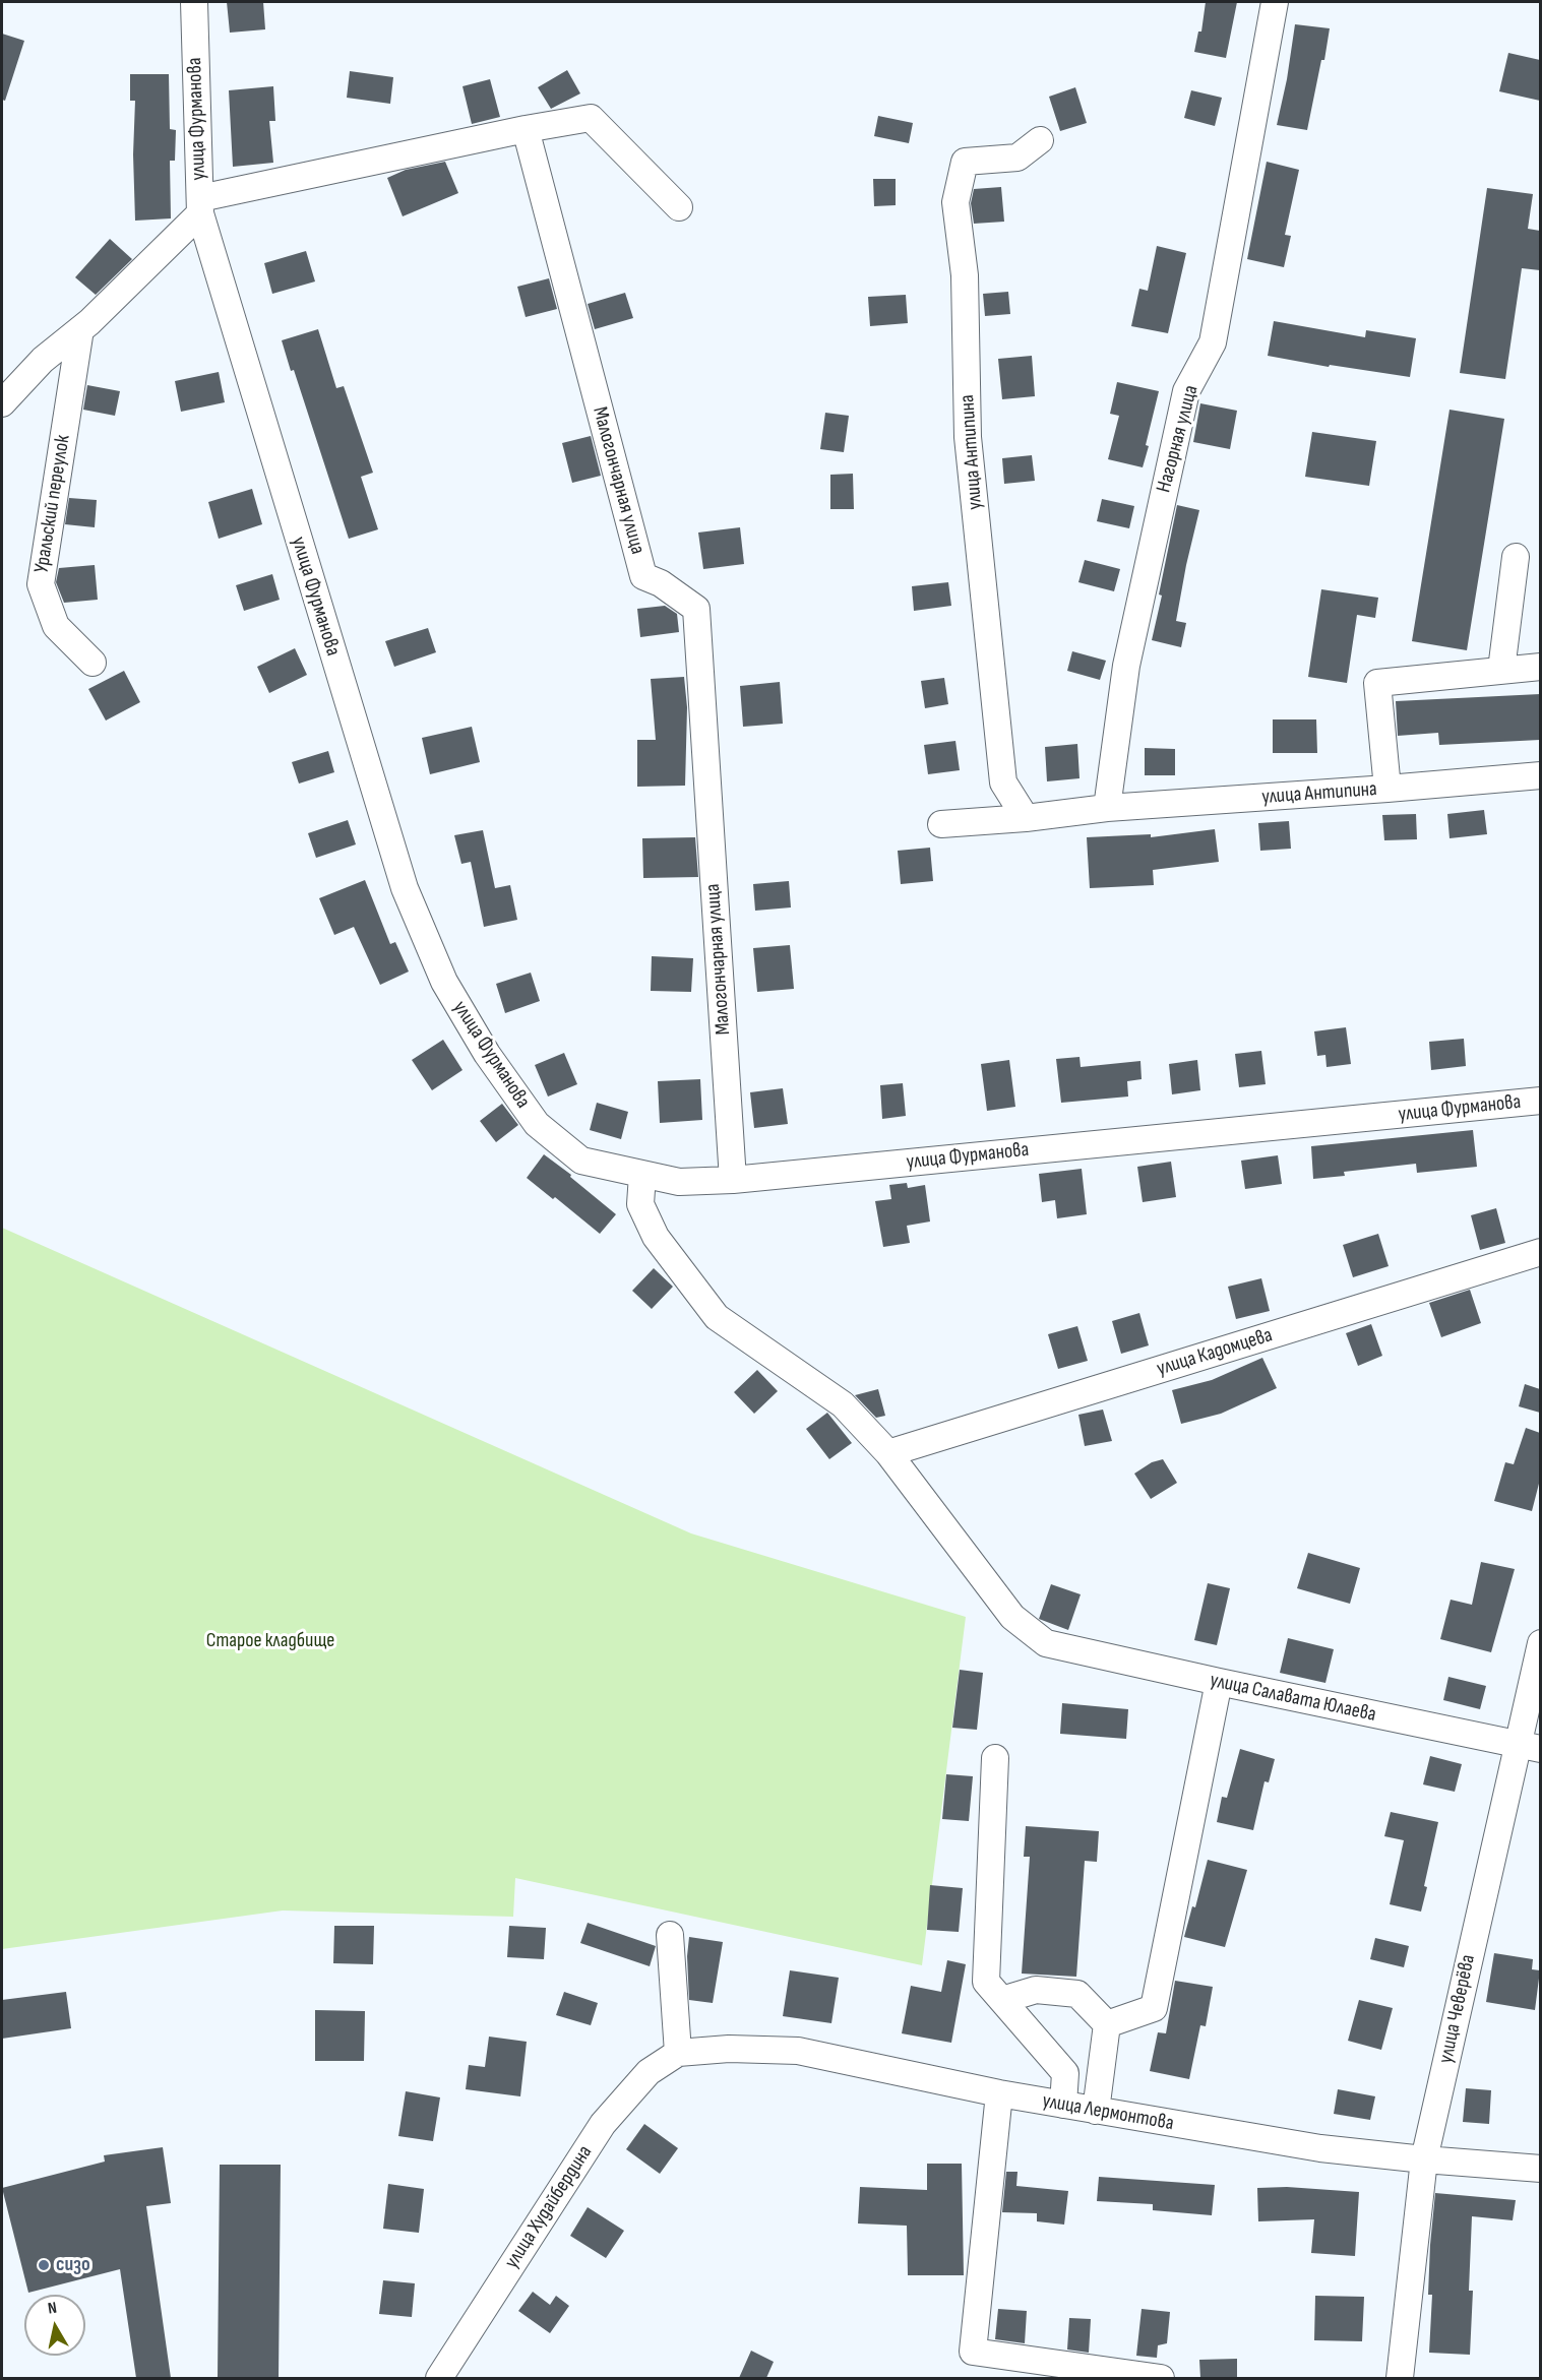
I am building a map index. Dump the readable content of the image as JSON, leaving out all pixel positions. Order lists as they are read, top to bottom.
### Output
{
  "streets": {
    "street": [
      "улица Фурманова",
      "Нагорная улица",
      "улица Антипина",
      "Малогончарная улица",
      "Уральский переулок",
      "улица Кадомцева",
      "улица Салавата Юлаева",
      "улица Чеверёва",
      "улица Лермонтова",
      "улица Худайбердина"
    ]
  },
  "crossings": [
    ["улица Фурманова", "Малогончарная улица"],
    ["Нагорная улица", "улица Антипина"],
    ["улица Кадомцева", "улица Салавата Юлаева"],
    ["улица Салавата Юлаева", "улица Чеверёва"],
    ["улица Чеверёва", "улица Лермонтова"],
    ["улица Лермонтова", "улица Худайбердина"]
  ],
  "parks": ["Старое кладбище"],
  "places": ["сизо"],
  "north": "top"
}
